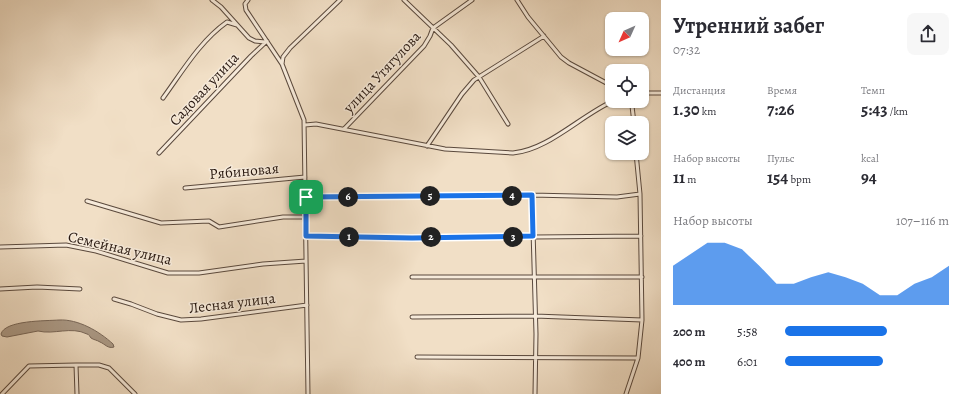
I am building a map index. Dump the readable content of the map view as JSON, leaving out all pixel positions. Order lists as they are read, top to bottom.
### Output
{
  "streets": {
    "street": [
      "улица Утягулова",
      "Садовая улица",
      "Рябиновая",
      "Семейная улица",
      "Лесная улица"
    ]
  },
  "north": "bottom left",
  "page": {
    "heading": ["Утренний забег", "07:32"],
    "stats": [
      ["Дистанция", "1.30 km"],
      ["Время", "7:26"],
      ["Темп", "5:43 /km"],
      ["Набор высоты", "11 m"],
      ["Пульс", "154 bpm"],
      ["kcal", "94"]
    ],
    "pins": [
      "4",
      "5",
      "6",
      "1",
      "2",
      "3"
    ],
    "chart": ["Набор высоты", "107–116 m"],
    "list": [
      {
        "name": "200 m",
        "note": "5:58"
      },
      {
        "name": "400 m",
        "note": "6:01"
      }
    ]
  }
}
